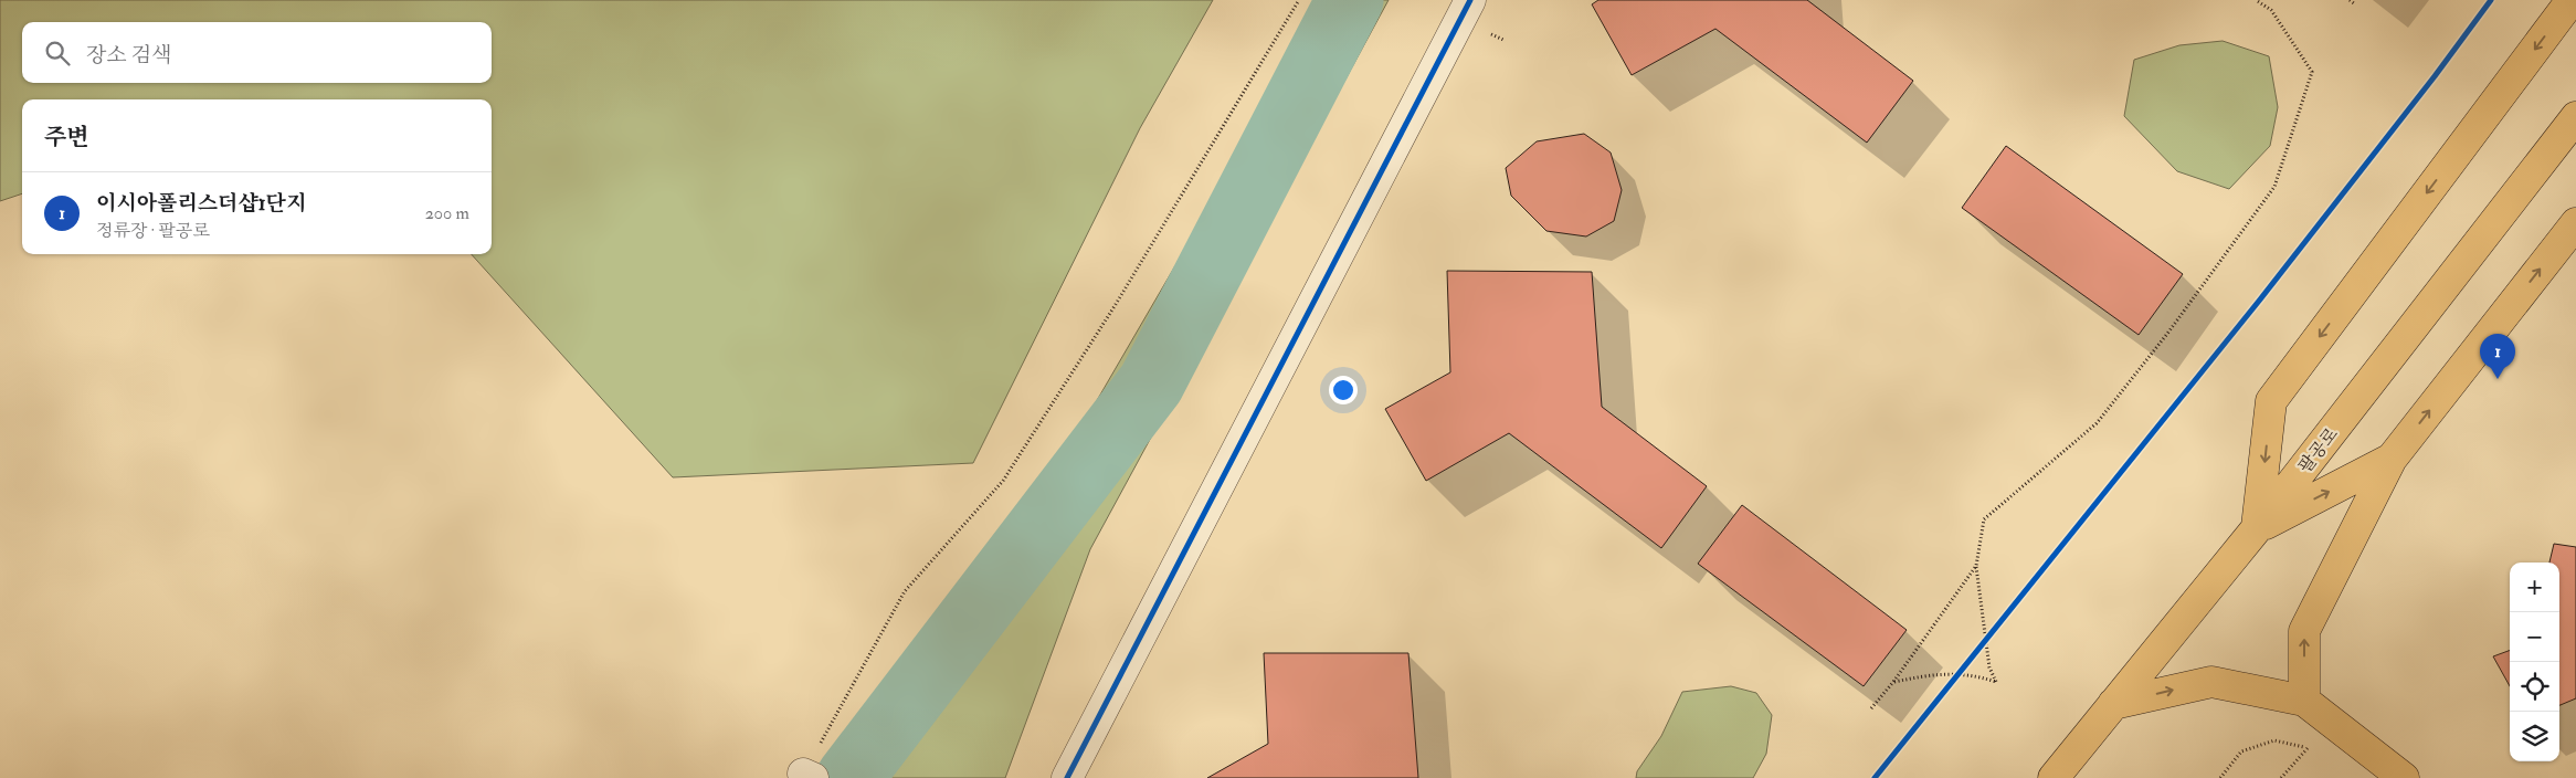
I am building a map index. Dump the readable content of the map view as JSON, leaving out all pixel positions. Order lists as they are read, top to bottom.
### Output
{
  "streets": {
    "main road": ["팔공로"]
  },
  "page": {
    "search": "장소 검색",
    "heading": "주변",
    "list": [
      {
        "mark": "1",
        "name": "이시아폴리스더샵1단지",
        "note": "정류장 · 팔공로",
        "value": "200 m"
      }
    ],
    "pins": "1",
    "map_buttons": ["+", "−"]
  }
}
